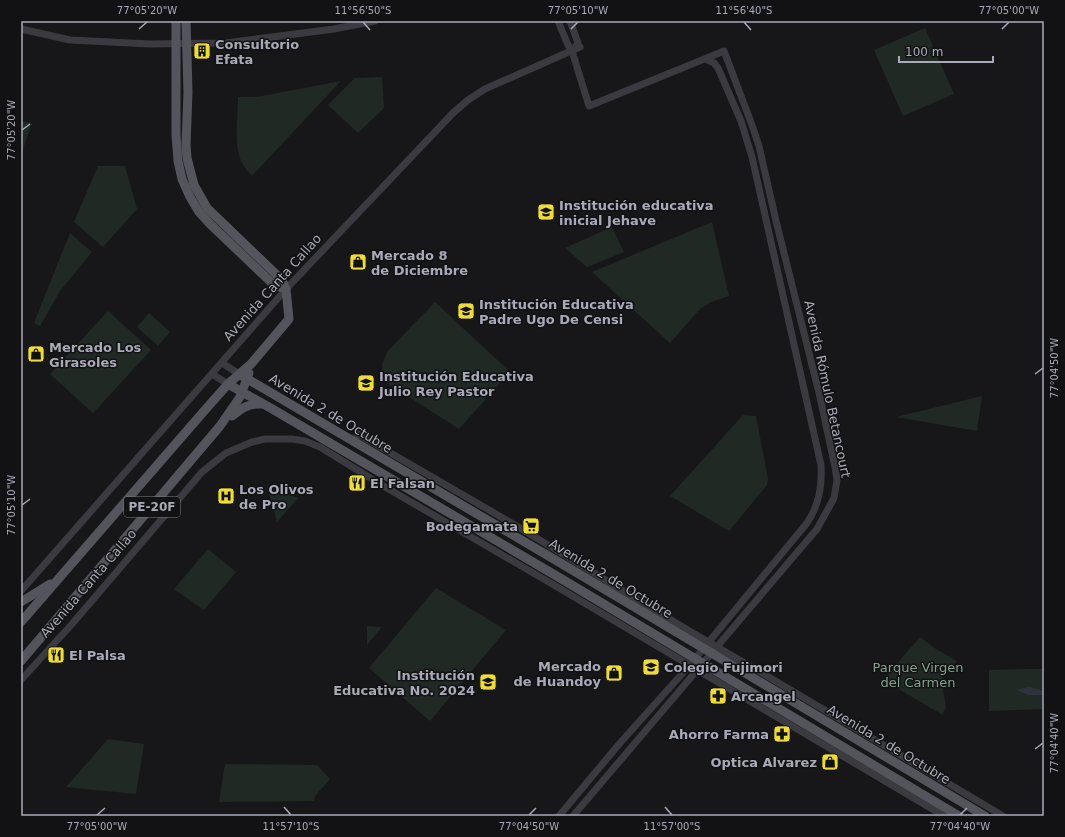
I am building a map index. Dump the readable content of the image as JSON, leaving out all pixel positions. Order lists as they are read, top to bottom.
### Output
{
  "streets": {
    "main road": ["Avenida Canta Callao", "Avenida 2 de Octubre", "PE-20F"],
    "street": ["Avenida Rómulo Betancourt"]
  },
  "crossings": [
    ["Avenida Canta Callao", "Avenida 2 de Octubre"],
    ["Avenida Rómulo Betancourt", "Avenida 2 de Octubre"]
  ],
  "parks": ["Parque Virgen del Carmen"],
  "places": {
    "building": ["Consultorio Efata"],
    "school or university": [
      "Institución educativa inicial Jehave",
      "Institución Educativa Padre Ugo De Censi",
      "Institución Educativa Julio Rey Pastor",
      "Colegio Fujimori",
      "Institución Educativa No. 2024"
    ],
    "shop": [
      "Mercado 8 de Diciembre",
      "Mercado Los Girasoles",
      "Mercado de Huandoy",
      "Optica Alvarez"
    ],
    "restaurant": ["El Falsan", "El Palsa"],
    "hospital": ["Los Olivos de Pro"],
    "supermarket": ["Bodegamata"],
    "pharmacy": ["Arcangel", "Ahorro Farma"]
  },
  "scale_bar": "100 m",
  "coordinates": [
    "77°05'20\"W",
    "11°56'50\"S",
    "77°05'10\"W",
    "11°56'40\"S",
    "77°05'00\"W",
    "77°04'50\"W",
    "77°04'40\"W",
    "11°57'10\"S",
    "11°57'00\"S"
  ]
}
